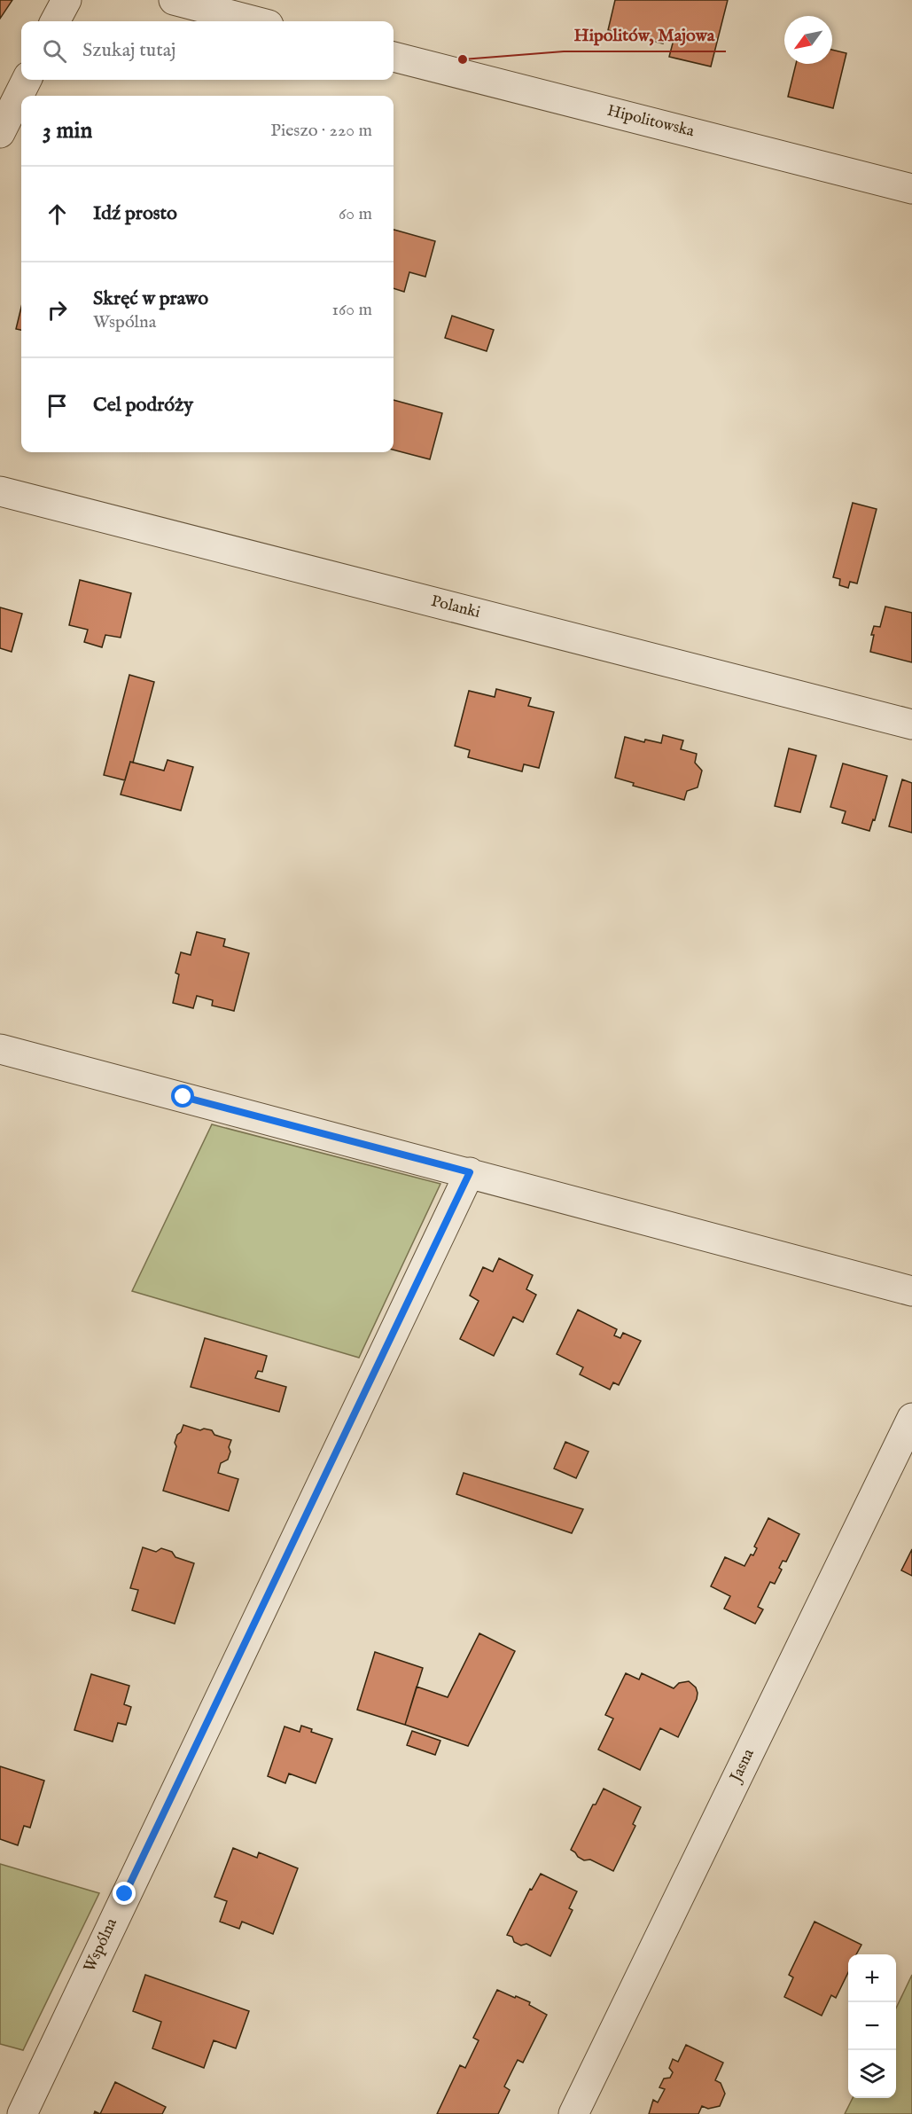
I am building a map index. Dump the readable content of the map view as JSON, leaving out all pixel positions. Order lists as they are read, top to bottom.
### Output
{
  "streets": {
    "street": [
      "Hipolitowska",
      "Polanki",
      "Jasna",
      "Wspólna"
    ]
  },
  "places": ["Hipolitów, Majowa"],
  "north": "bottom left",
  "page": {
    "search": "Szukaj tutaj",
    "heading": ["3 min", "Pieszo · 220 m"],
    "list": [
      ["Idź prosto", "60 m"],
      ["Skręć w prawo", "Wspólna", "160 m"],
      "Cel podróży"
    ],
    "map_buttons": ["+", "−"]
  }
}
